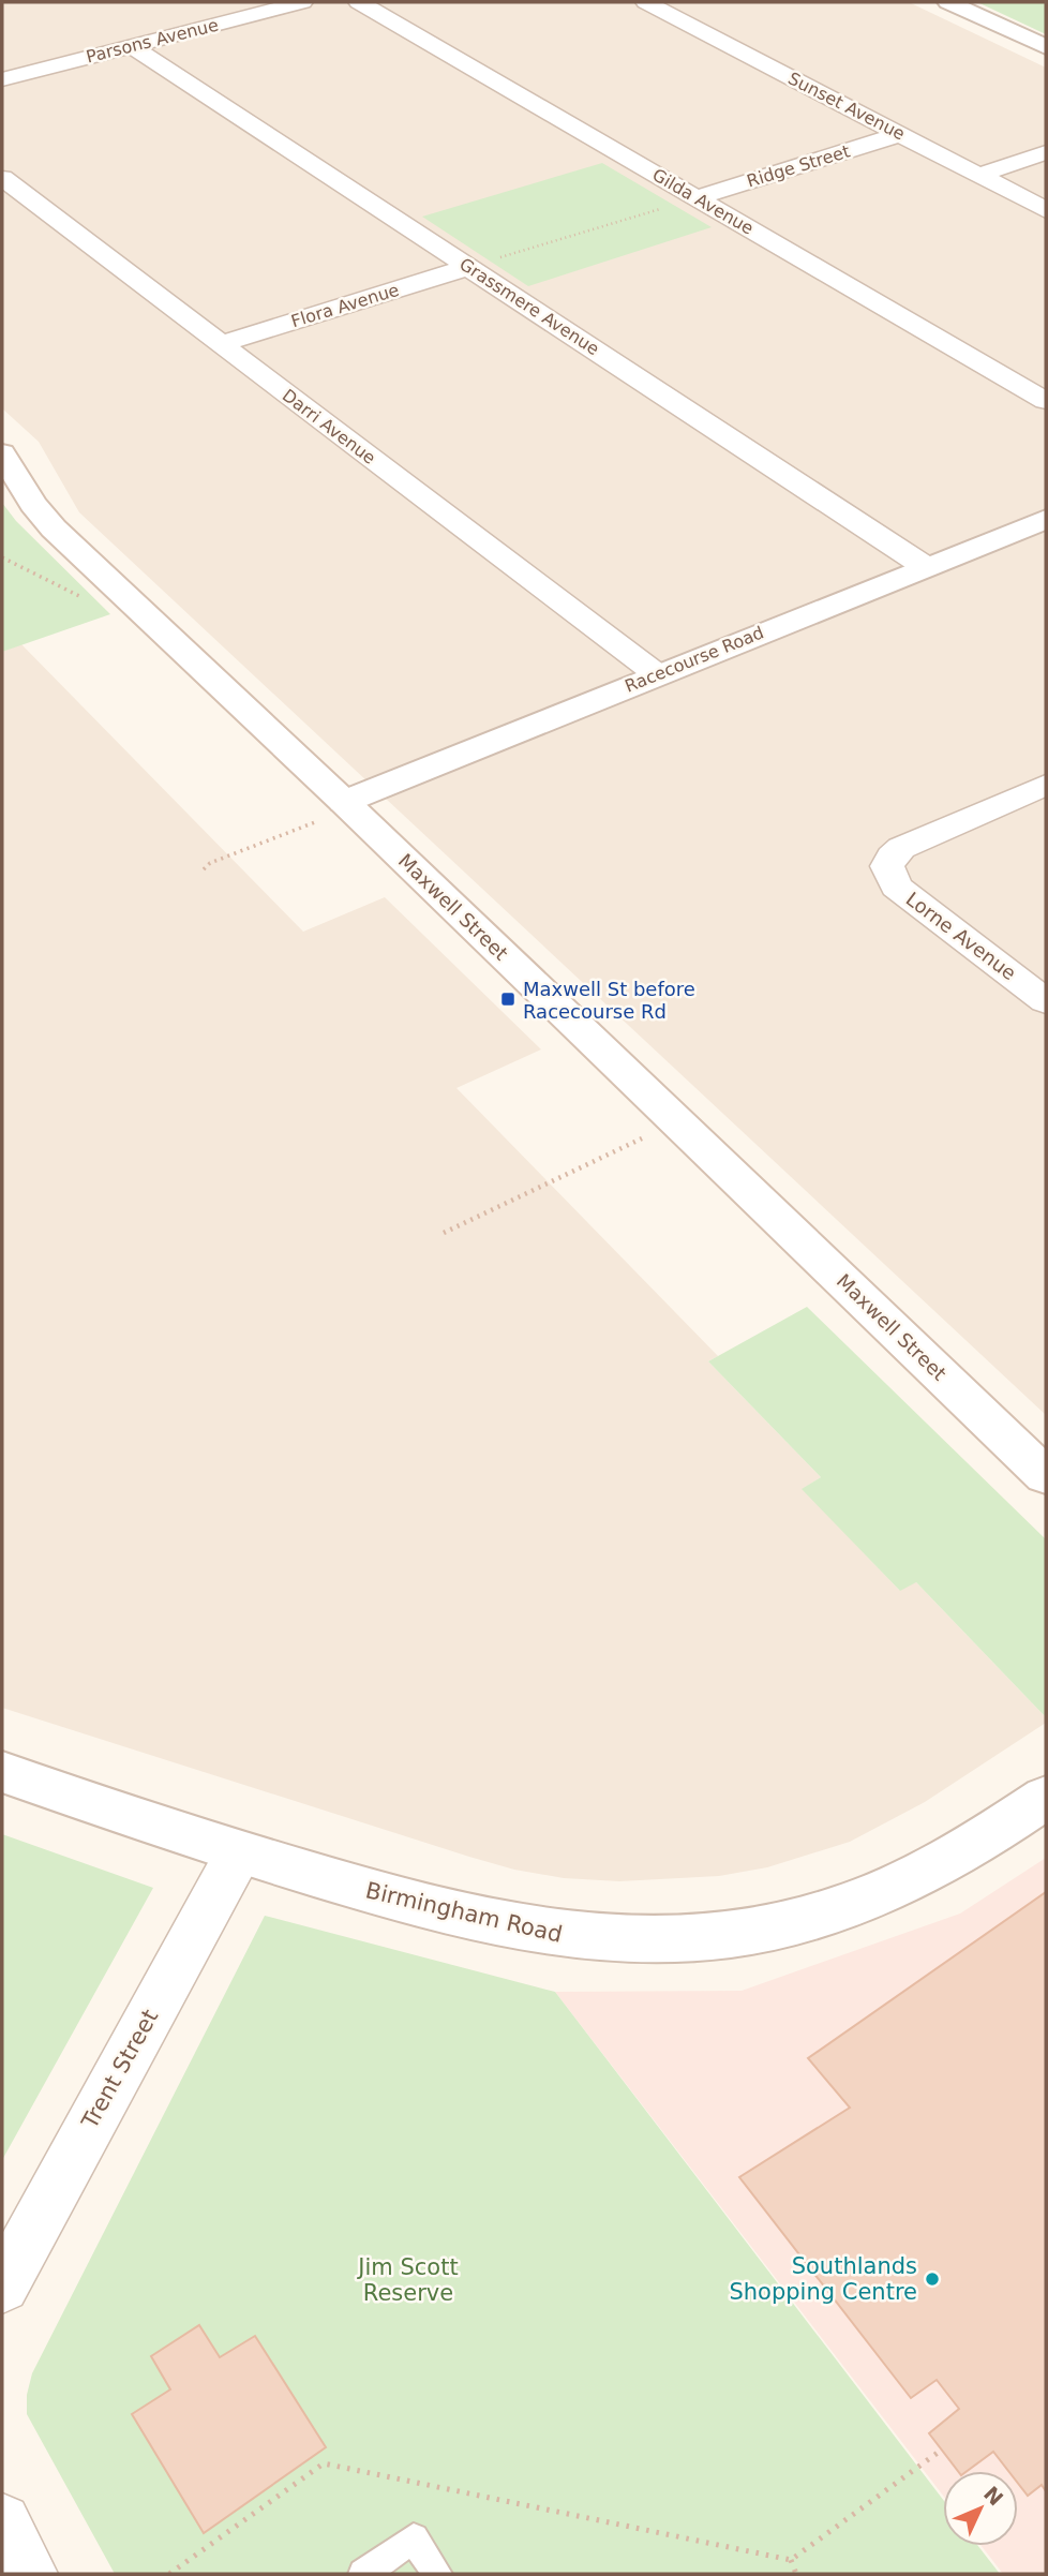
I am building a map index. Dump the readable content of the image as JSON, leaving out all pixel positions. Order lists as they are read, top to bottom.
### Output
{
  "streets": {
    "street": [
      "Parsons Avenue",
      "Sunset Avenue",
      "Ridge Street",
      "Gilda Avenue",
      "Flora Avenue",
      "Grassmere Avenue",
      "Darri Avenue",
      "Racecourse Road",
      "Maxwell Street",
      "Lorne Avenue",
      "Birmingham Road",
      "Trent Street"
    ]
  },
  "crossings": [
    ["Parsons Avenue", "Grassmere Avenue"],
    ["Sunset Avenue", "Ridge Street"],
    ["Ridge Street", "Gilda Avenue"],
    ["Flora Avenue", "Grassmere Avenue"],
    ["Flora Avenue", "Darri Avenue"],
    ["Grassmere Avenue", "Racecourse Road"],
    ["Darri Avenue", "Racecourse Road"],
    ["Racecourse Road", "Maxwell Street"],
    ["Birmingham Road", "Trent Street"]
  ],
  "parks": ["Jim Scott Reserve"],
  "places": {
    "transit": ["Maxwell St before Racecourse Rd"],
    "other": ["Southlands Shopping Centre"]
  },
  "north": "top right"
}
